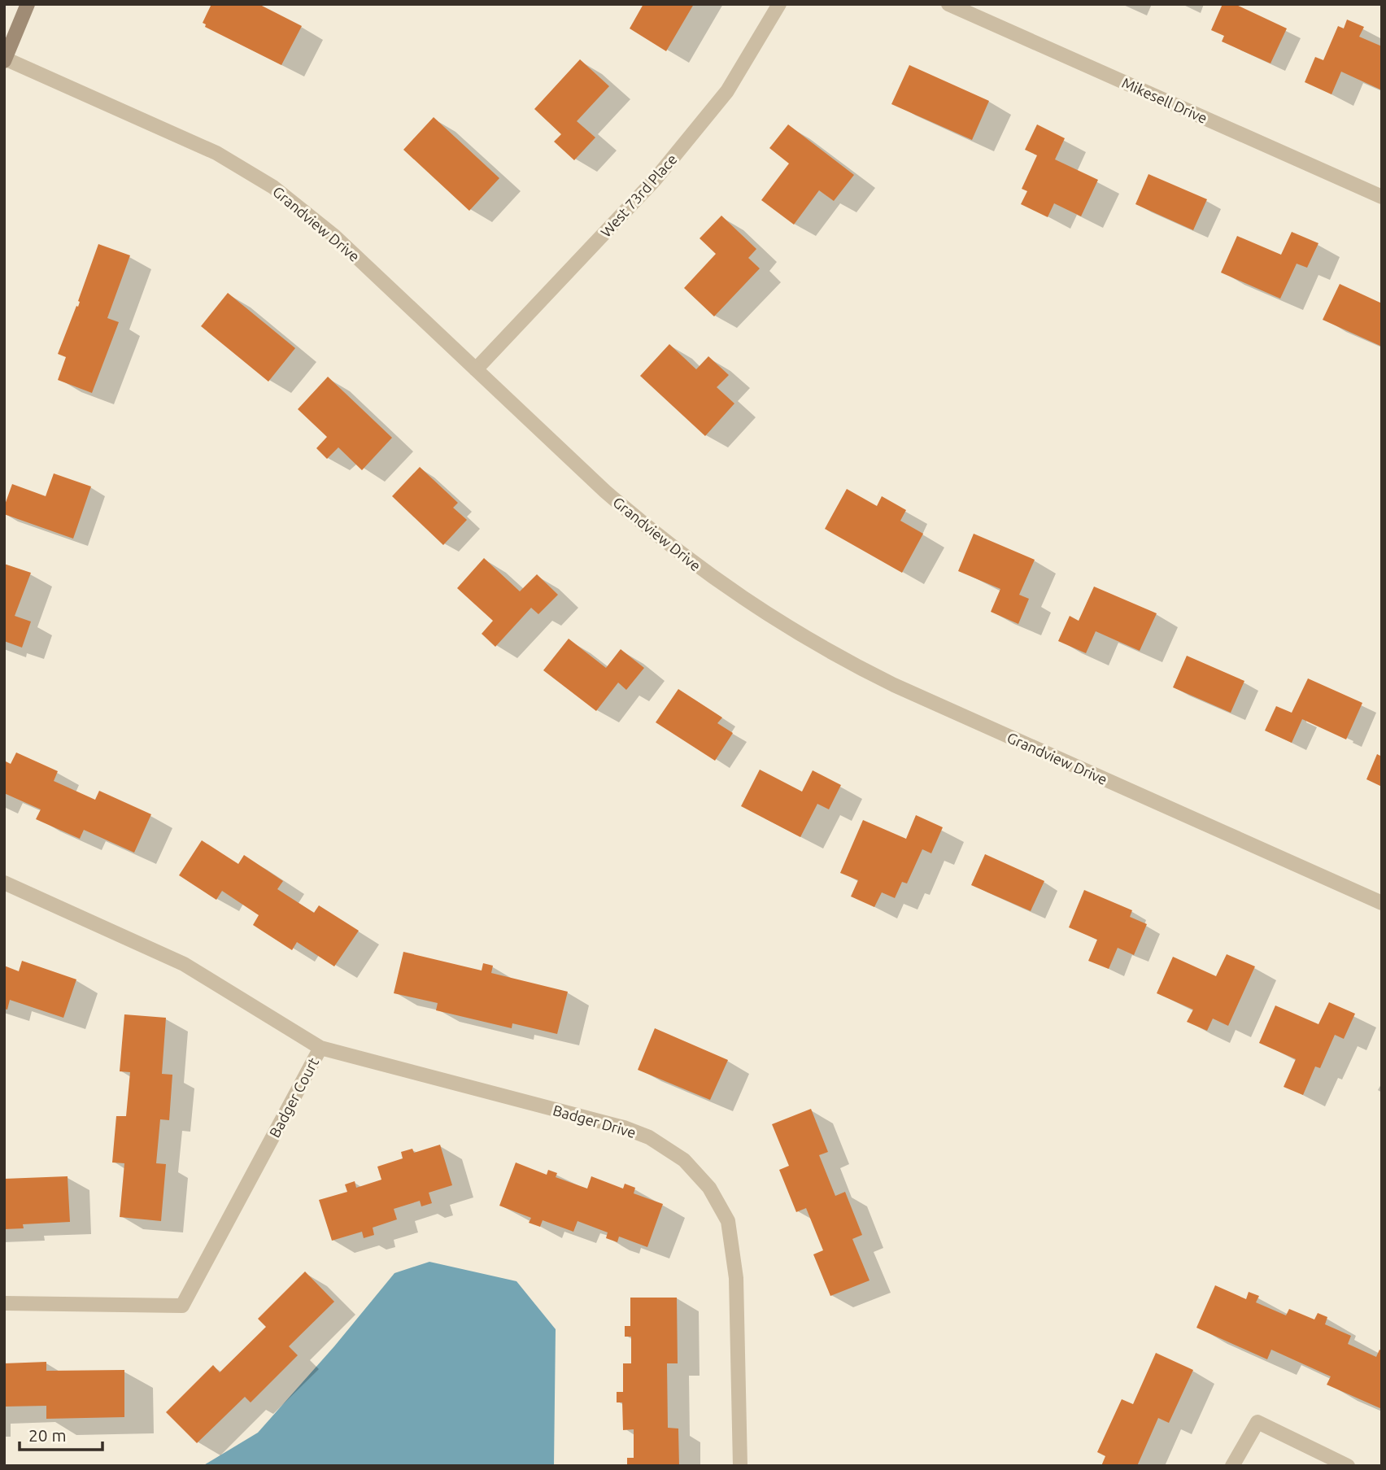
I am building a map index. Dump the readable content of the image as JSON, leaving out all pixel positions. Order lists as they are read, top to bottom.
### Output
{
  "streets": {
    "street": [
      "Mikesell Drive",
      "West 73rd Place",
      "Grandview Drive",
      "Badger Court",
      "Badger Drive"
    ]
  },
  "crossings": [
    ["West 73rd Place", "Grandview Drive"],
    ["Badger Court", "Badger Drive"]
  ],
  "scale_bar": "20 m"
}
